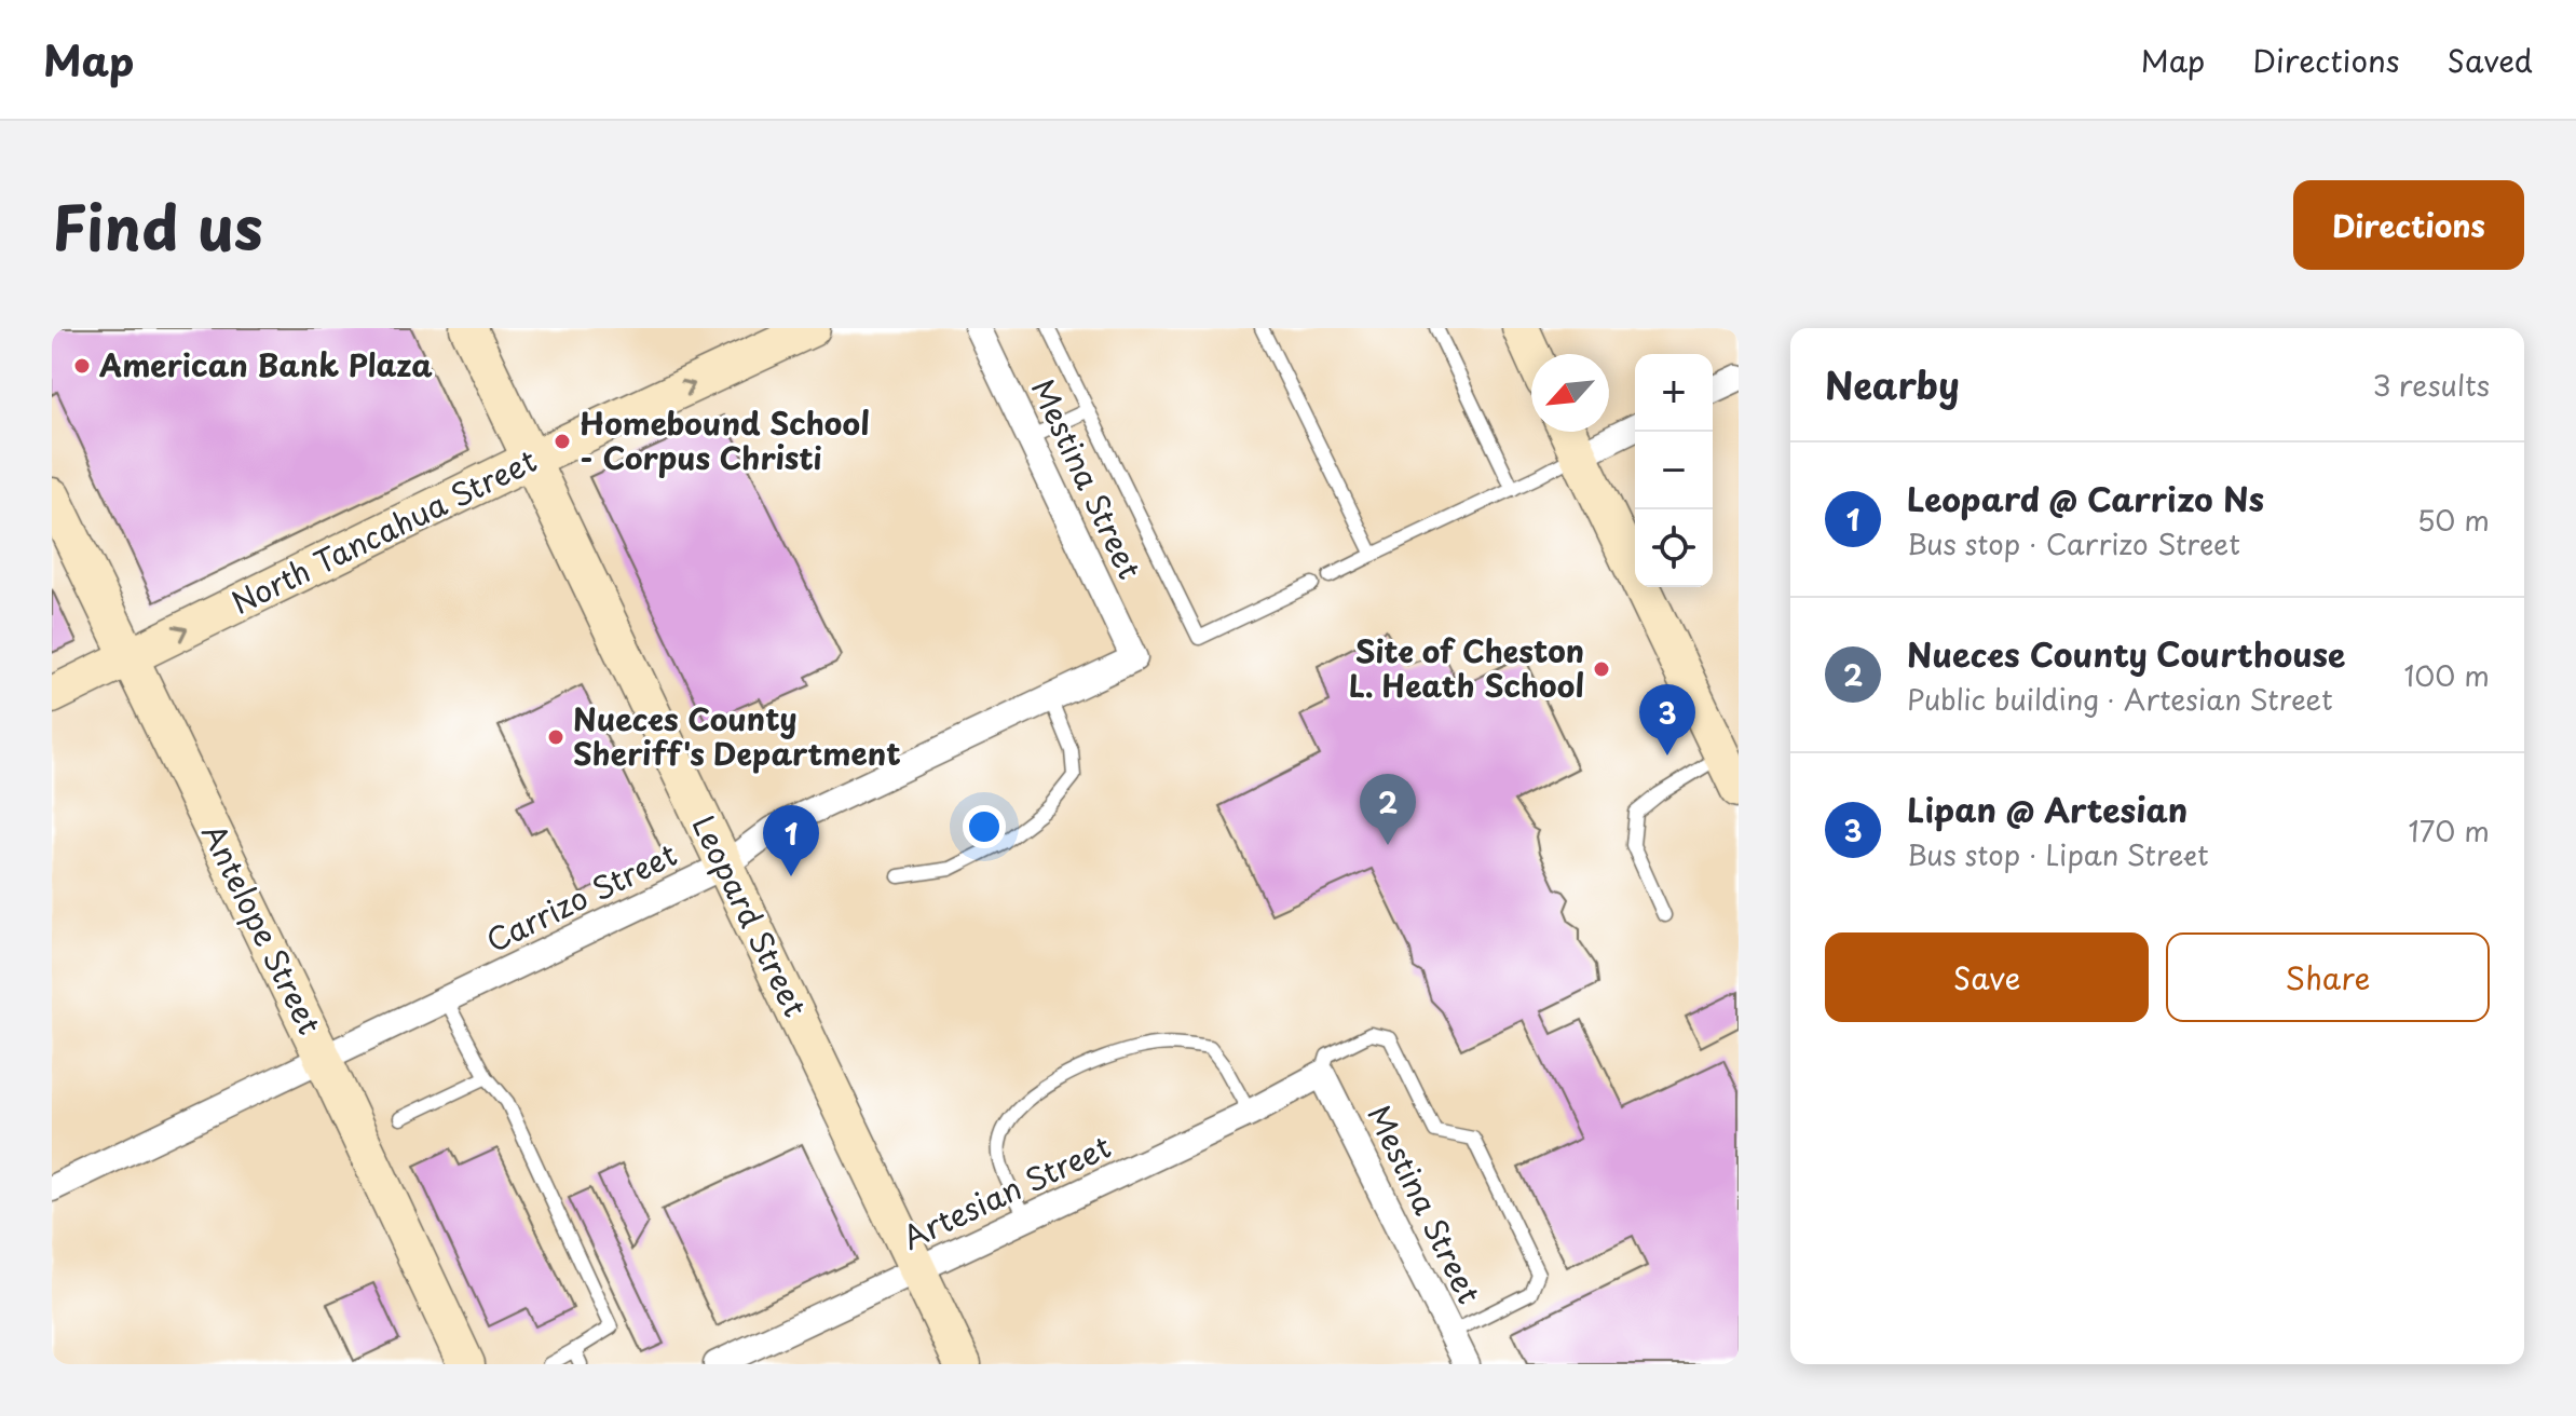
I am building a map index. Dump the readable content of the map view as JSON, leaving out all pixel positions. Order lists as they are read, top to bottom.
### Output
{
  "streets": {
    "main road": ["North Tancahua Street", "Leopard Street", "Antelope Street"],
    "street": ["Mestina Street", "Carrizo Street", "Artesian Street"]
  },
  "crossings": [
    ["Mestina Street", "Carrizo Street"],
    ["Mestina Street", "Artesian Street"],
    ["North Tancahua Street", "Leopard Street"],
    ["North Tancahua Street", "Antelope Street"],
    ["Carrizo Street", "Leopard Street"],
    ["Carrizo Street", "Antelope Street"],
    ["Leopard Street", "Artesian Street"]
  ],
  "one_way": ["North Tancahua Street"],
  "places": [
    "American Bank Plaza",
    "Homebound School - Corpus Christi",
    "Site of Cheston L. Heath School",
    "Nueces County Sheriff's Department"
  ],
  "north": "bottom left",
  "page": {
    "header": "Map",
    "nav": ["Map", "Directions", "Saved"],
    "title": "Find us",
    "buttons": [
      "Directions",
      ["Save", "Share"]
    ],
    "heading": ["Nearby", "3 results"],
    "map_buttons": ["+", "−"],
    "list": [
      {
        "mark": "1",
        "name": "Leopard @ Carrizo Ns",
        "note": "Bus stop · Carrizo Street",
        "value": "50 m"
      },
      {
        "mark": "2",
        "name": "Nueces County Courthouse",
        "note": "Public building · Artesian Street",
        "value": "100 m"
      },
      {
        "mark": "3",
        "name": "Lipan @ Artesian",
        "note": "Bus stop · Lipan Street",
        "value": "170 m"
      }
    ],
    "pins": ["3", "2", "1"]
  }
}
